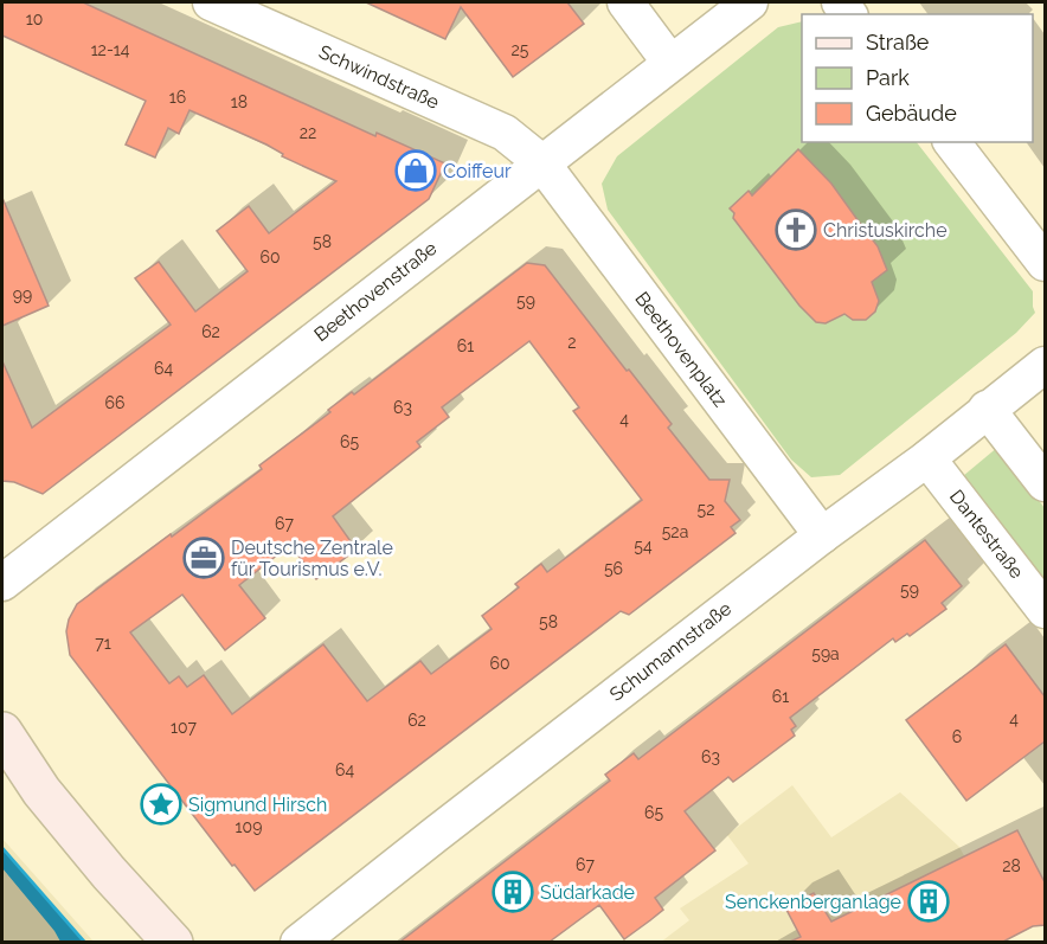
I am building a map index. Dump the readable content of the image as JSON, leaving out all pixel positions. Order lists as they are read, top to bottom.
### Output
{
  "streets": {
    "street": [
      "Schwindstraße",
      "Beethovenstraße",
      "Beethovenplatz",
      "Dantestraße",
      "Schumannstraße"
    ]
  },
  "crossings": [
    ["Schwindstraße", "Beethovenstraße"],
    ["Schwindstraße", "Beethovenplatz"],
    ["Beethovenstraße", "Beethovenplatz"],
    ["Beethovenplatz", "Schumannstraße"],
    ["Dantestraße", "Schumannstraße"]
  ],
  "places": {
    "shop": ["Coiffeur"],
    "church": ["Christuskirche"],
    "office": ["Deutsche Zentrale für Tourismus e.V."],
    "place": ["Sigmund Hirsch"],
    "building": ["Südarkade", "Senckenberganlage"]
  },
  "house_numbers": [
    "10",
    "12-14",
    "25",
    "16",
    "18",
    "22",
    "58",
    "60",
    "99",
    "59",
    "62",
    "2",
    "61",
    "64",
    "66",
    "63",
    "4",
    "65",
    "52",
    "67",
    "52a",
    "54",
    "56",
    "59",
    "58",
    "71",
    "59a",
    "60",
    "61",
    "4",
    "62",
    "107",
    "6",
    "63",
    "64",
    "65",
    "109",
    "67",
    "28"
  ],
  "legend": ["Straße", "Park", "Gebäude"]
}
